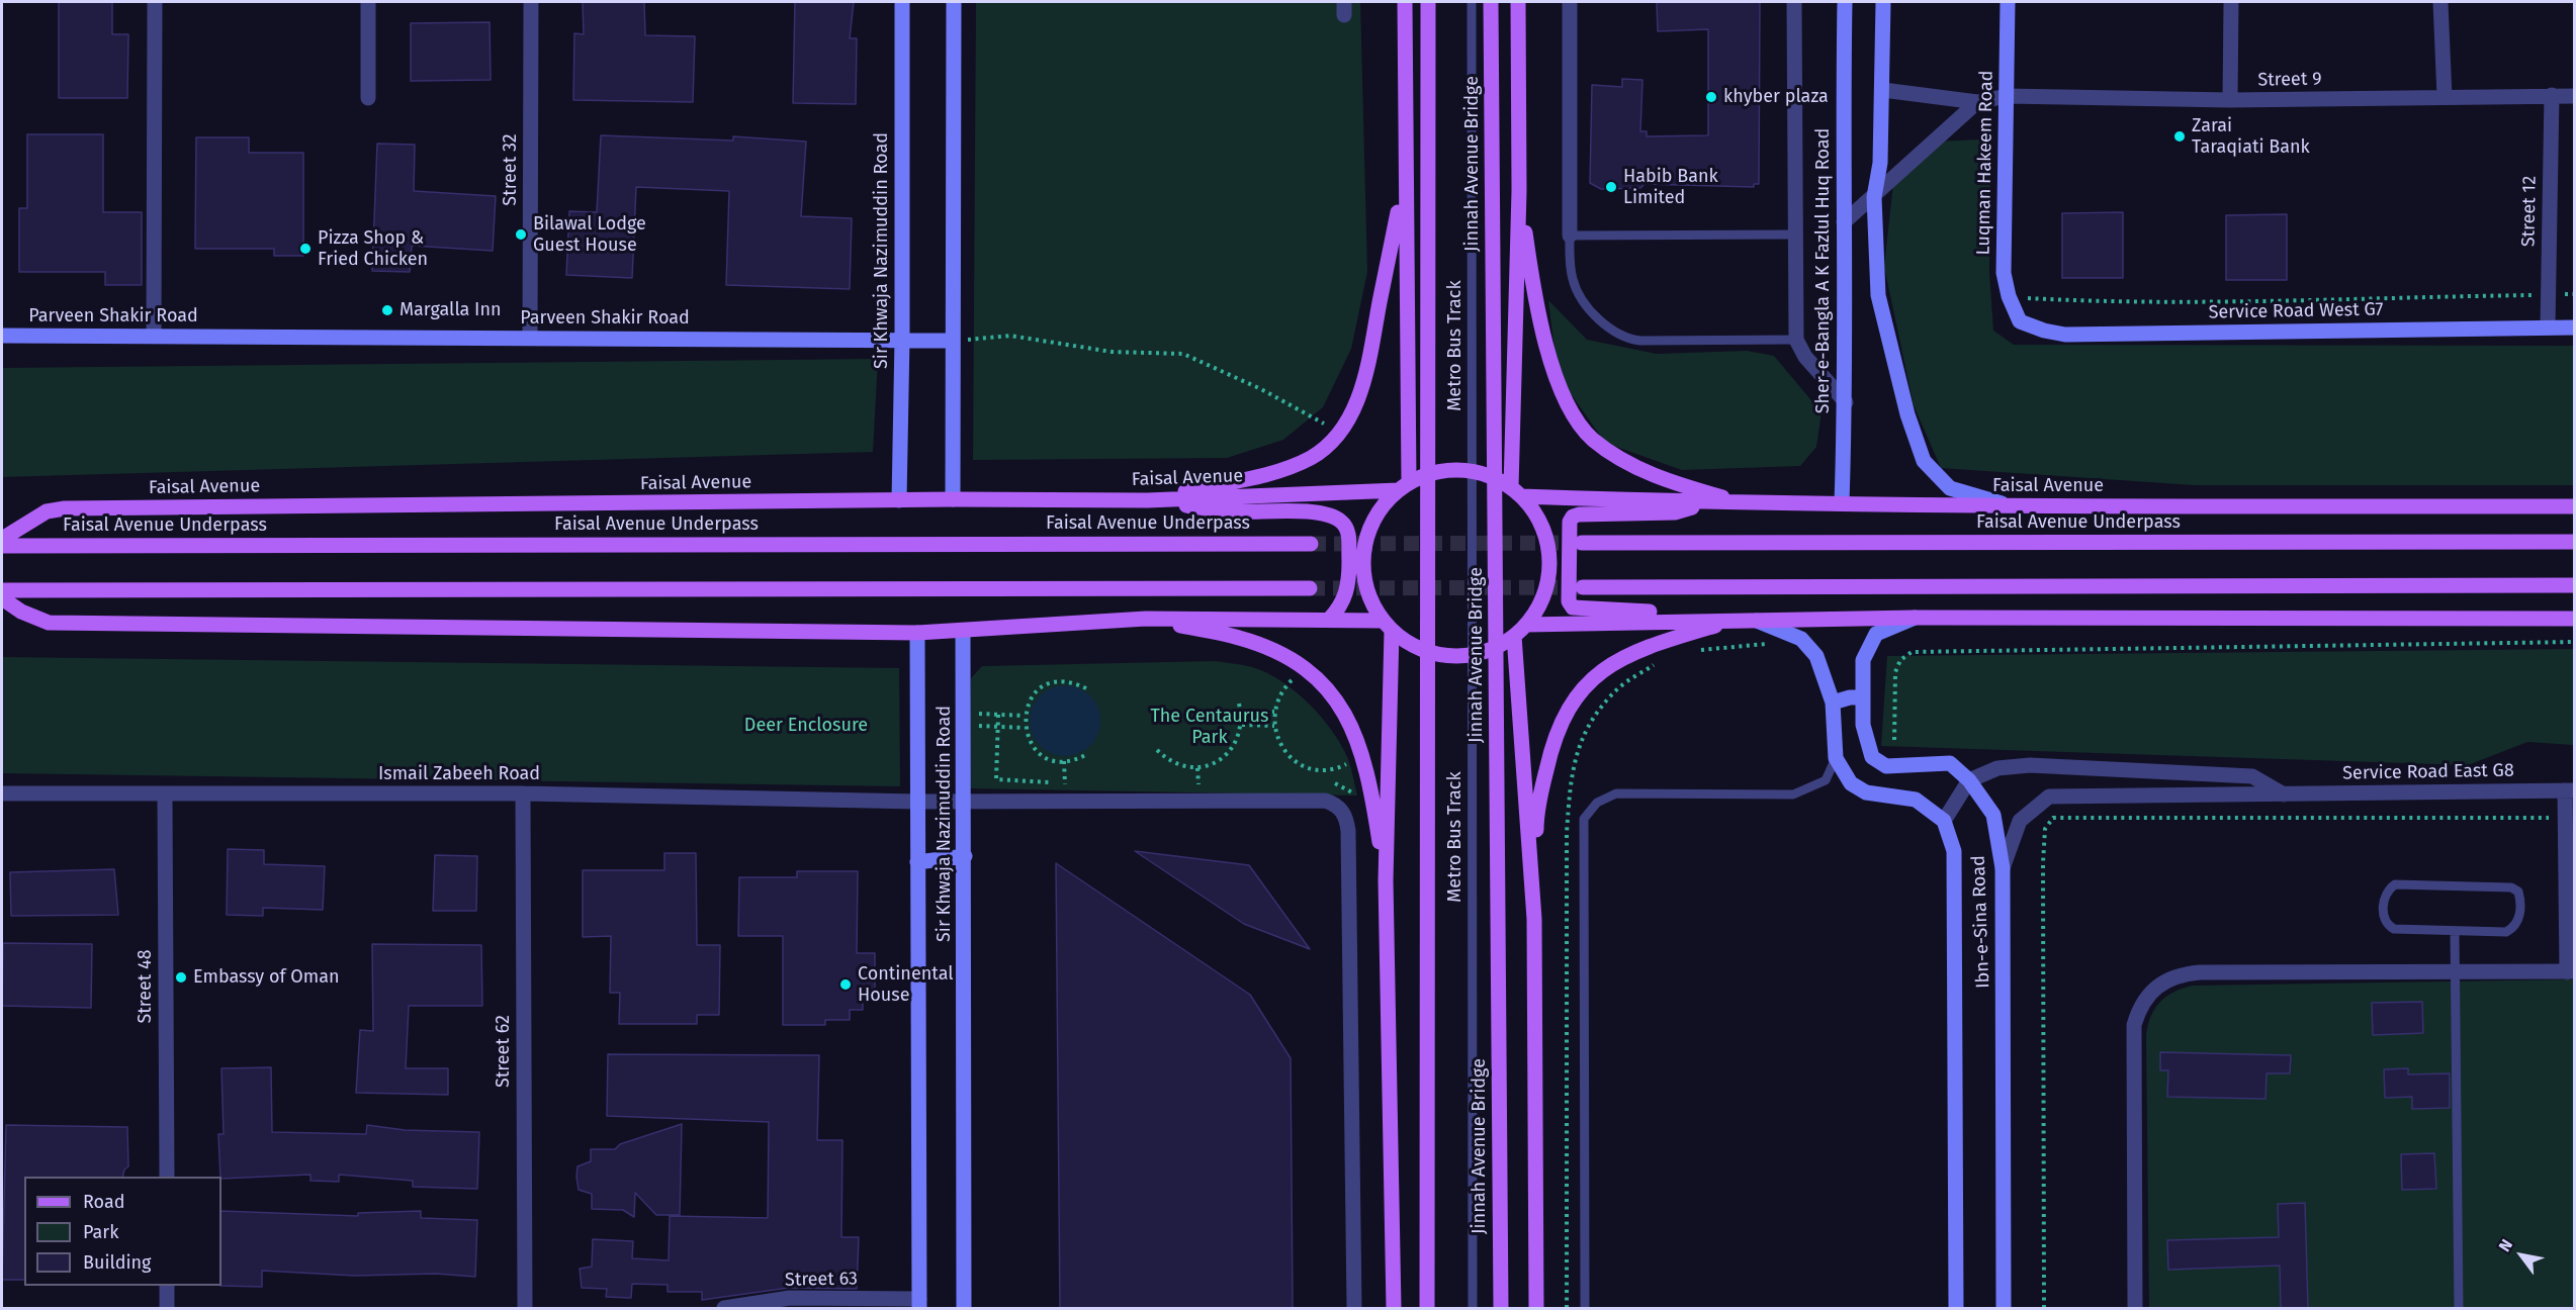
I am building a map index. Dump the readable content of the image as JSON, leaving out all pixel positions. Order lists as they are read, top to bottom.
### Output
{
  "streets": {
    "main road": [
      "Luqman Hakeem Road",
      "Jinnah Avenue Bridge",
      "Sir Khwaja Nazimuddin Road",
      "Sher-e-Bangla A K Fazlul Huq Road",
      "Service Road West G7",
      "Parveen Shakir Road",
      "Faisal Avenue",
      "Faisal Avenue Underpass",
      "Ibn-e-Sina Road"
    ],
    "street": [
      "Street 9",
      "Street 32",
      "Street 12",
      "Service Road East G8",
      "Ismail Zabeeh Road",
      "Street 48",
      "Street 62",
      "Street 63"
    ],
    "lane": ["Metro Bus Track"]
  },
  "crossings": [
    ["Street 9", "Luqman Hakeem Road"],
    ["Street 9", "Street 12"],
    ["Luqman Hakeem Road", "Service Road West G7"],
    ["Street 32", "Parveen Shakir Road"],
    ["Street 12", "Service Road West G7"],
    ["Sir Khwaja Nazimuddin Road", "Parveen Shakir Road"],
    ["Sir Khwaja Nazimuddin Road", "Faisal Avenue"],
    ["Sir Khwaja Nazimuddin Road", "Ismail Zabeeh Road"],
    ["Sir Khwaja Nazimuddin Road", "Street 63"],
    ["Sher-e-Bangla A K Fazlul Huq Road", "Faisal Avenue"],
    ["Service Road East G8", "Ibn-e-Sina Road"],
    ["Ismail Zabeeh Road", "Street 48"],
    ["Ismail Zabeeh Road", "Street 62"]
  ],
  "parks": ["The Centaurus Park", "Deer Enclosure"],
  "places": [
    "khyber plaza",
    "Zarai Taraqiati Bank",
    "Habib Bank Limited",
    "Bilawal Lodge Guest House",
    "Pizza Shop & Fried Chicken",
    "Margalla Inn",
    "Embassy of Oman",
    "Continental House"
  ],
  "legend": ["Road", "Park", "Building"],
  "north": "top left"
}
